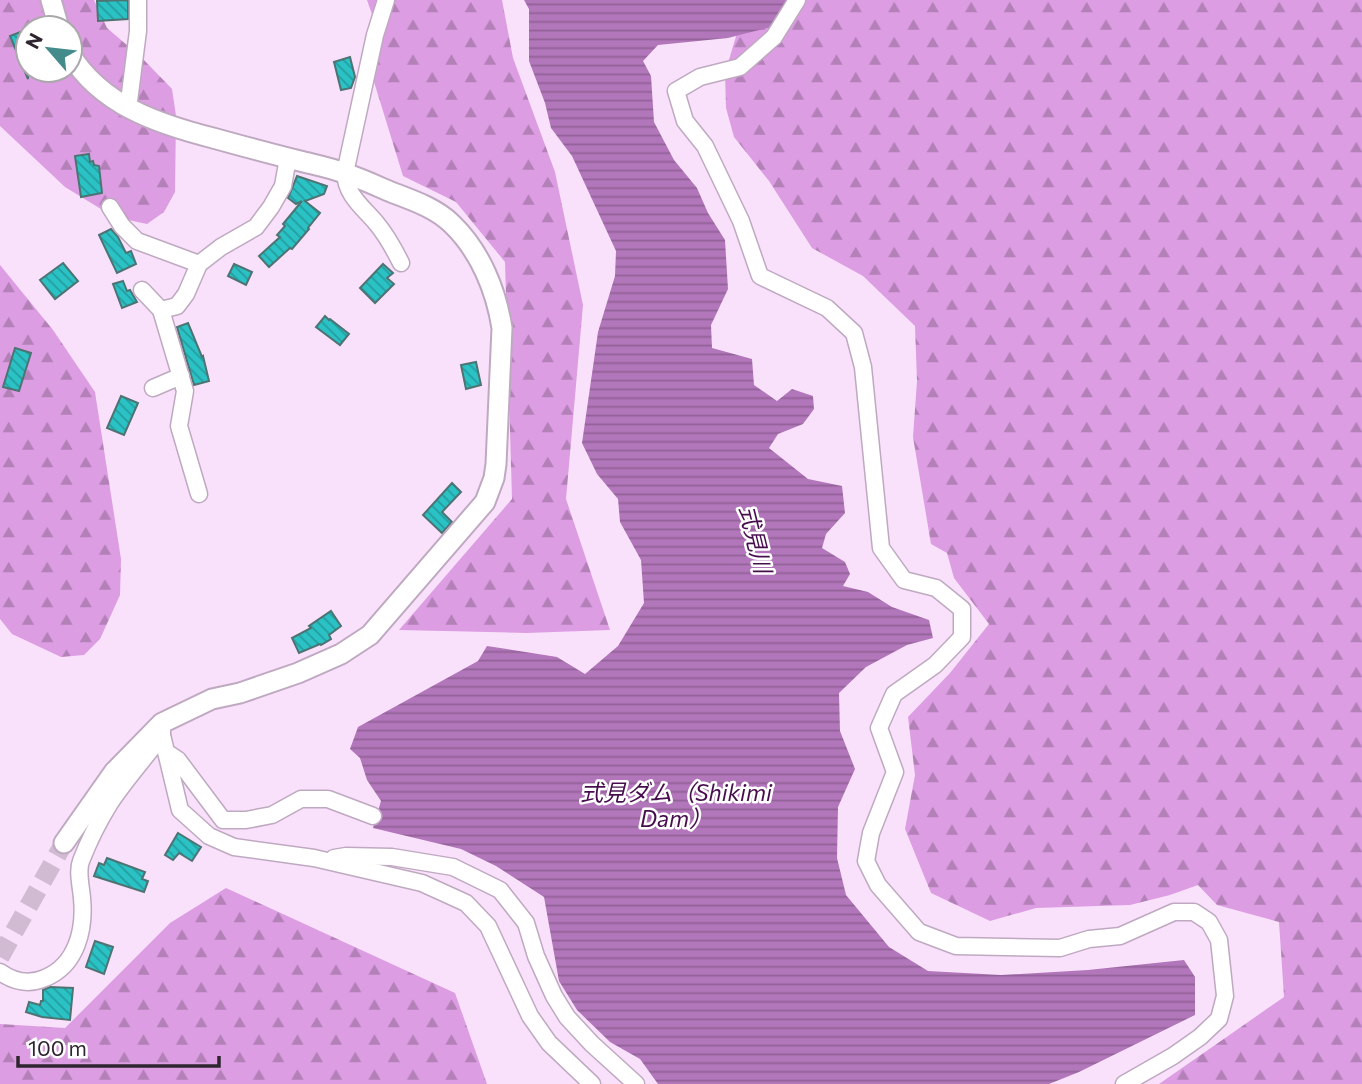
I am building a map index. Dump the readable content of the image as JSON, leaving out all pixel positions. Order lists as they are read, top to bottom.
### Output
{
  "water": ["式見川", "式見ダム（Shikimi Dam）"],
  "scale_bar": "100 m",
  "north": "top left"
}
